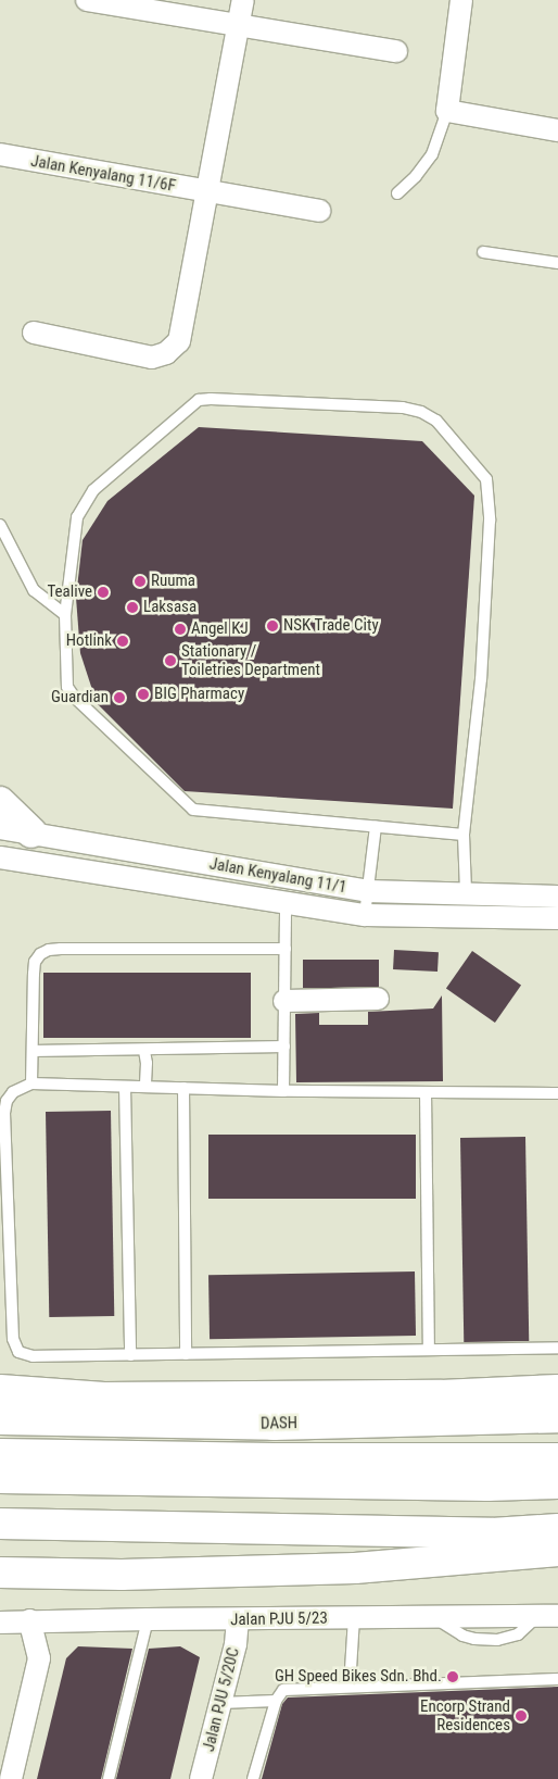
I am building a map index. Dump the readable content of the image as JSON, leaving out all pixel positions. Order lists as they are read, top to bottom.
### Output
{
  "streets": {
    "main road": ["DASH"],
    "street": [
      "Jalan Kenyalang 11/6F",
      "Jalan Kenyalang 11/1",
      "Jalan PJU 5/23",
      "Jalan PJU 5/20C"
    ]
  },
  "crossings": [
    ["Jalan PJU 5/23", "Jalan PJU 5/20C"]
  ],
  "places": [
    "Ruuma",
    "Tealive",
    "Laksasa",
    "NSK Trade City",
    "Angel KJ",
    "Hotlink",
    "Stationary / Toiletries Department",
    "BIG Pharmacy",
    "Guardian",
    "GH Speed Bikes Sdn. Bhd.",
    "Encorp Strand Residences"
  ]
}
